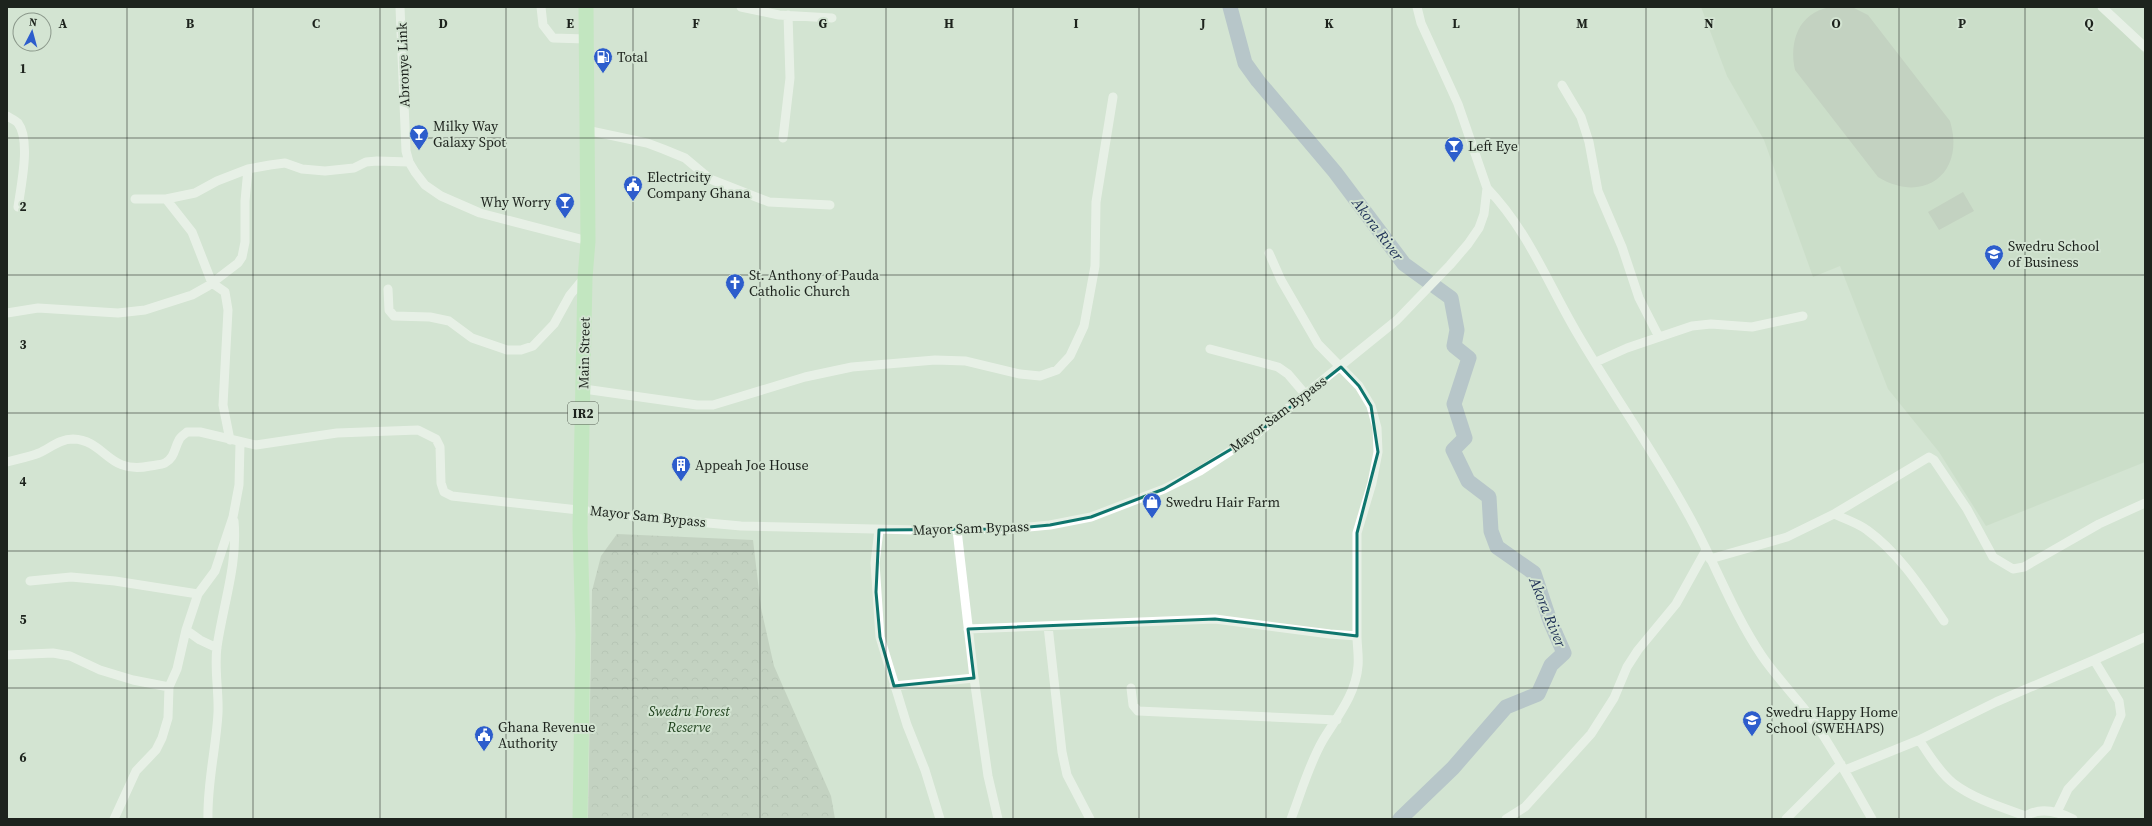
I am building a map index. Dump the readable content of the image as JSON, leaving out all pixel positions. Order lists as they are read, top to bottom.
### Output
{
  "streets": {
    "main road": ["Main Street", "IR2"],
    "street": ["Abronye Link", "Mayor Sam Bypass"]
  },
  "crossings": [
    ["Main Street", "Mayor Sam Bypass"]
  ],
  "water": ["Akora River"],
  "parks": ["Swedru Forest Reserve"],
  "places": {
    "fuel station": ["Total"],
    "bar": ["Milky Way Galaxy Spot", "Left Eye", "Why Worry"],
    "public building": ["Electricity Company Ghana", "Ghana Revenue Authority"],
    "school or university": ["Swedru School of Business", "Swedru Happy Home School (SWEHAPS)"],
    "church": ["St. Anthony of Pauda Catholic Church"],
    "building": ["Appeah Joe House"],
    "shop": ["Swedru Hair Farm"]
  },
  "north": "top",
  "grid": {
    "columns": [
      "A",
      "B",
      "C",
      "D",
      "E",
      "F",
      "G",
      "H",
      "I",
      "J",
      "K",
      "L",
      "M",
      "N",
      "O",
      "P",
      "Q"
    ],
    "rows": [
      "1",
      "2",
      "3",
      "4",
      "5",
      "6"
    ]
  }
}
